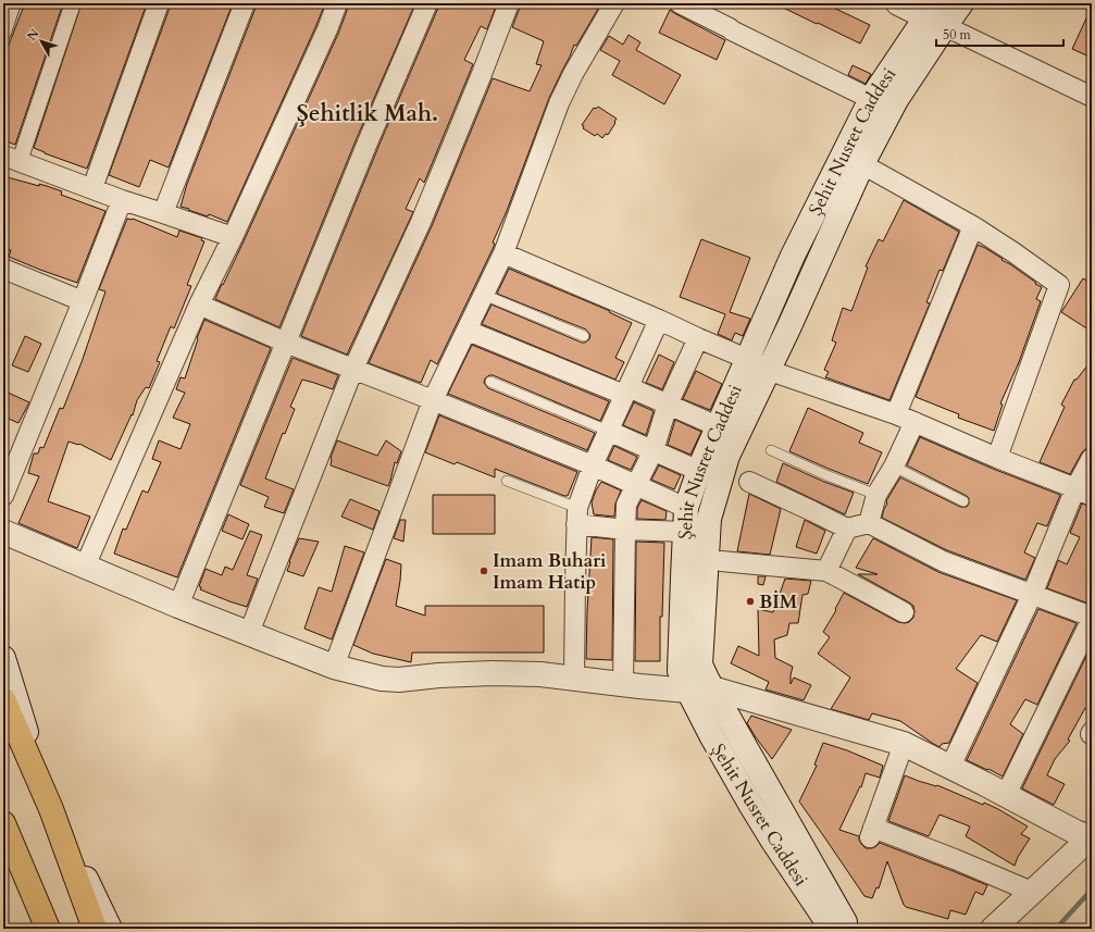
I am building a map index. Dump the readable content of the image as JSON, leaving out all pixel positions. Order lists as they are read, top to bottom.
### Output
{
  "streets": {
    "main road": ["Şehit Nusret Caddesi"]
  },
  "districts": ["Şehitlik Mah."],
  "places": ["Imam Buhari Imam Hatip", "BİM"],
  "scale_bar": "50 m",
  "north": "top left"
}
